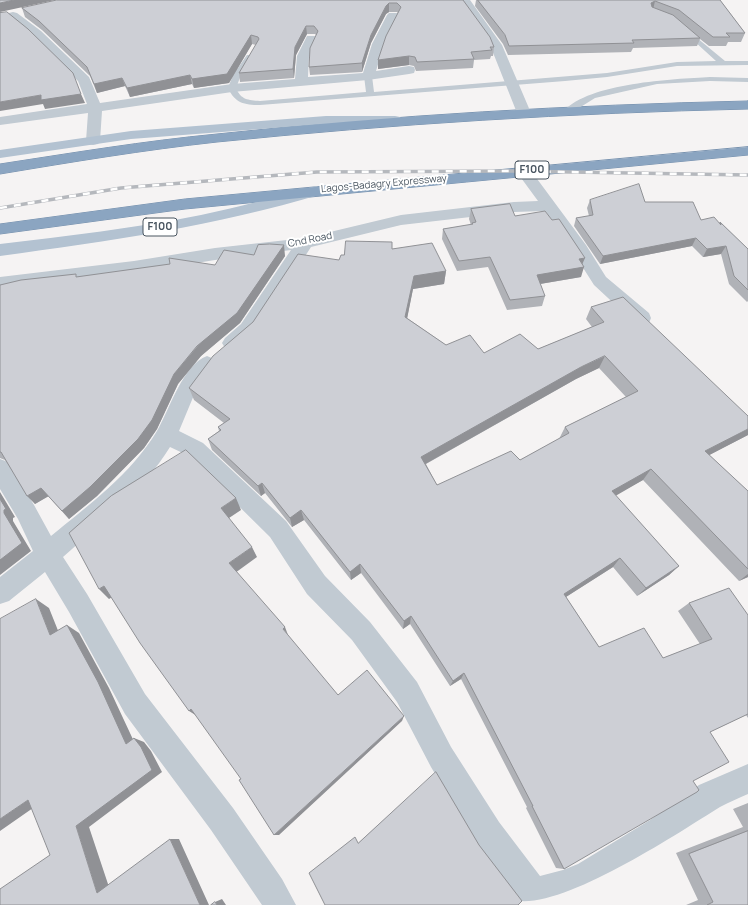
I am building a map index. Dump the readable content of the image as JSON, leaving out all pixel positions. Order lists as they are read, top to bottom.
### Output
{
  "streets": {
    "highway": ["F100", "Lagos-Badagry Expressway"],
    "street": ["Cnd Road"]
  },
  "crossings": [
    ["F100", "Lagos-Badagry Expressway"]
  ]
}
